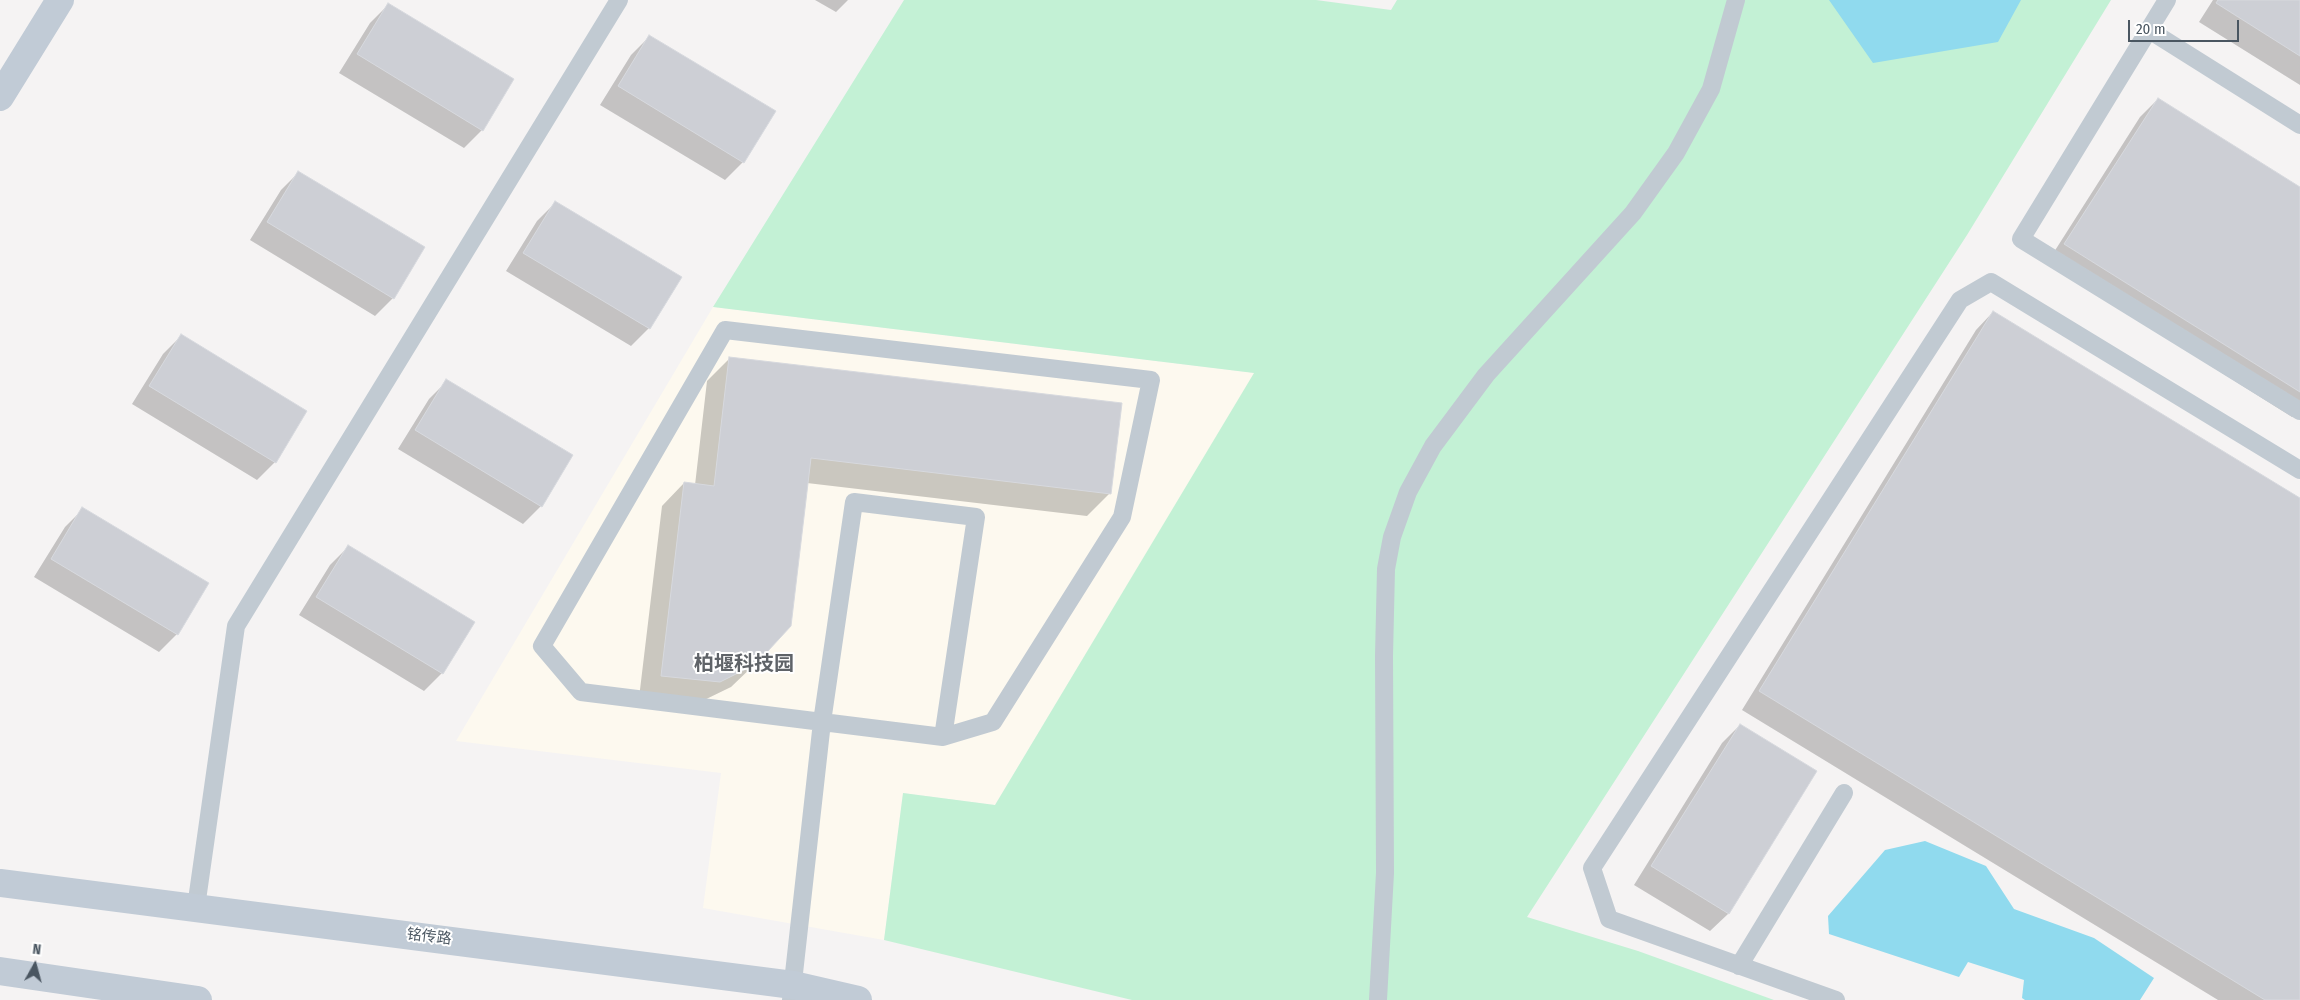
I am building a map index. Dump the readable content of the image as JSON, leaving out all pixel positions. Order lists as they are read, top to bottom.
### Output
{
  "streets": {
    "main road": ["铭传路"]
  },
  "districts": ["柏堰科技园"],
  "scale_bar": "20 m",
  "north": "top"
}
